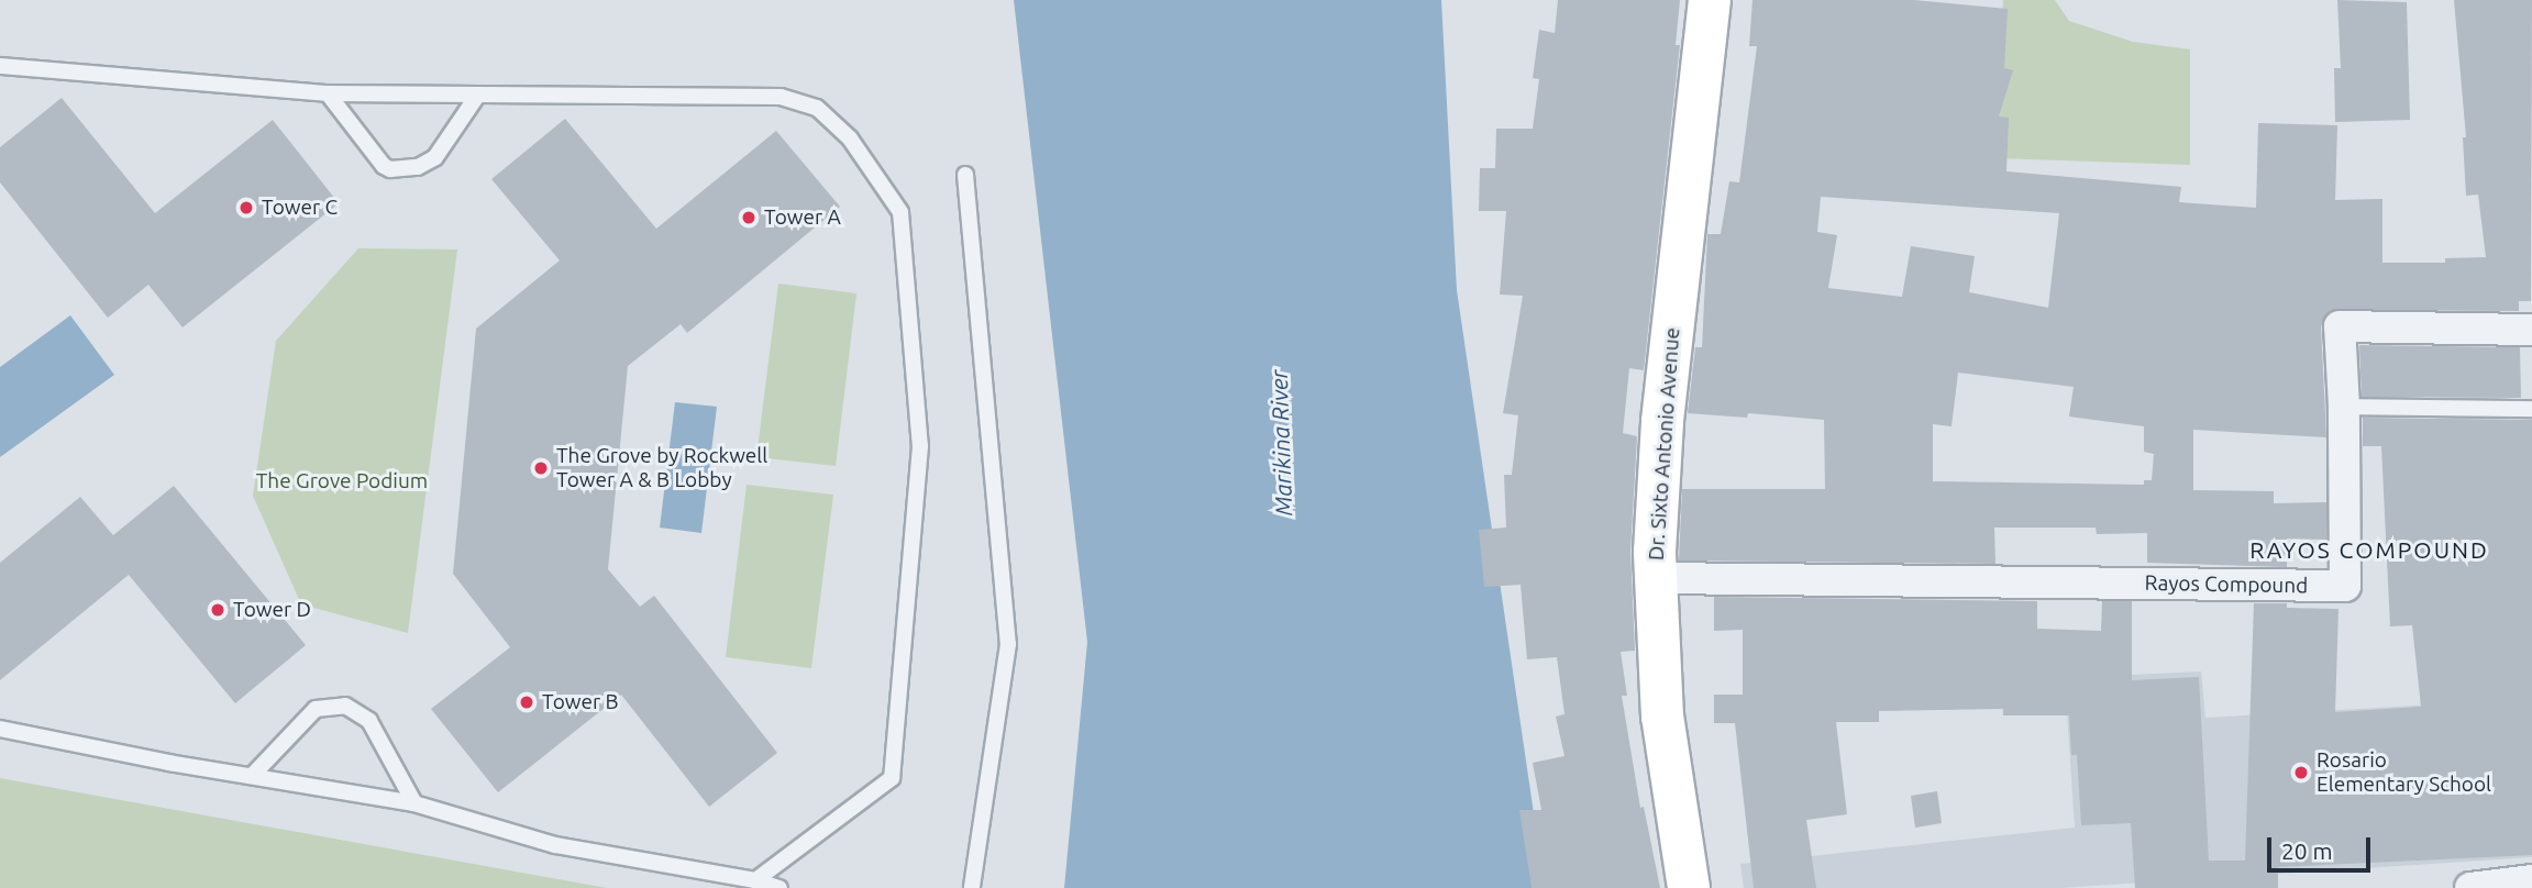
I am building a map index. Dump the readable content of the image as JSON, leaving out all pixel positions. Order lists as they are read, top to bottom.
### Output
{
  "streets": {
    "main road": ["Dr. Sixto Antonio Avenue"],
    "street": ["Rayos Compound"]
  },
  "crossings": [
    ["Dr. Sixto Antonio Avenue", "Rayos Compound"]
  ],
  "districts": ["RAYOS COMPOUND"],
  "water": ["Marikina River"],
  "parks": ["The Grove Podium"],
  "places": [
    "Tower C",
    "Tower A",
    "The Grove by Rockwell Tower A & B Lobby",
    "Tower D",
    "Tower B",
    "Rosario Elementary School"
  ],
  "scale_bar": "20 m"
}
